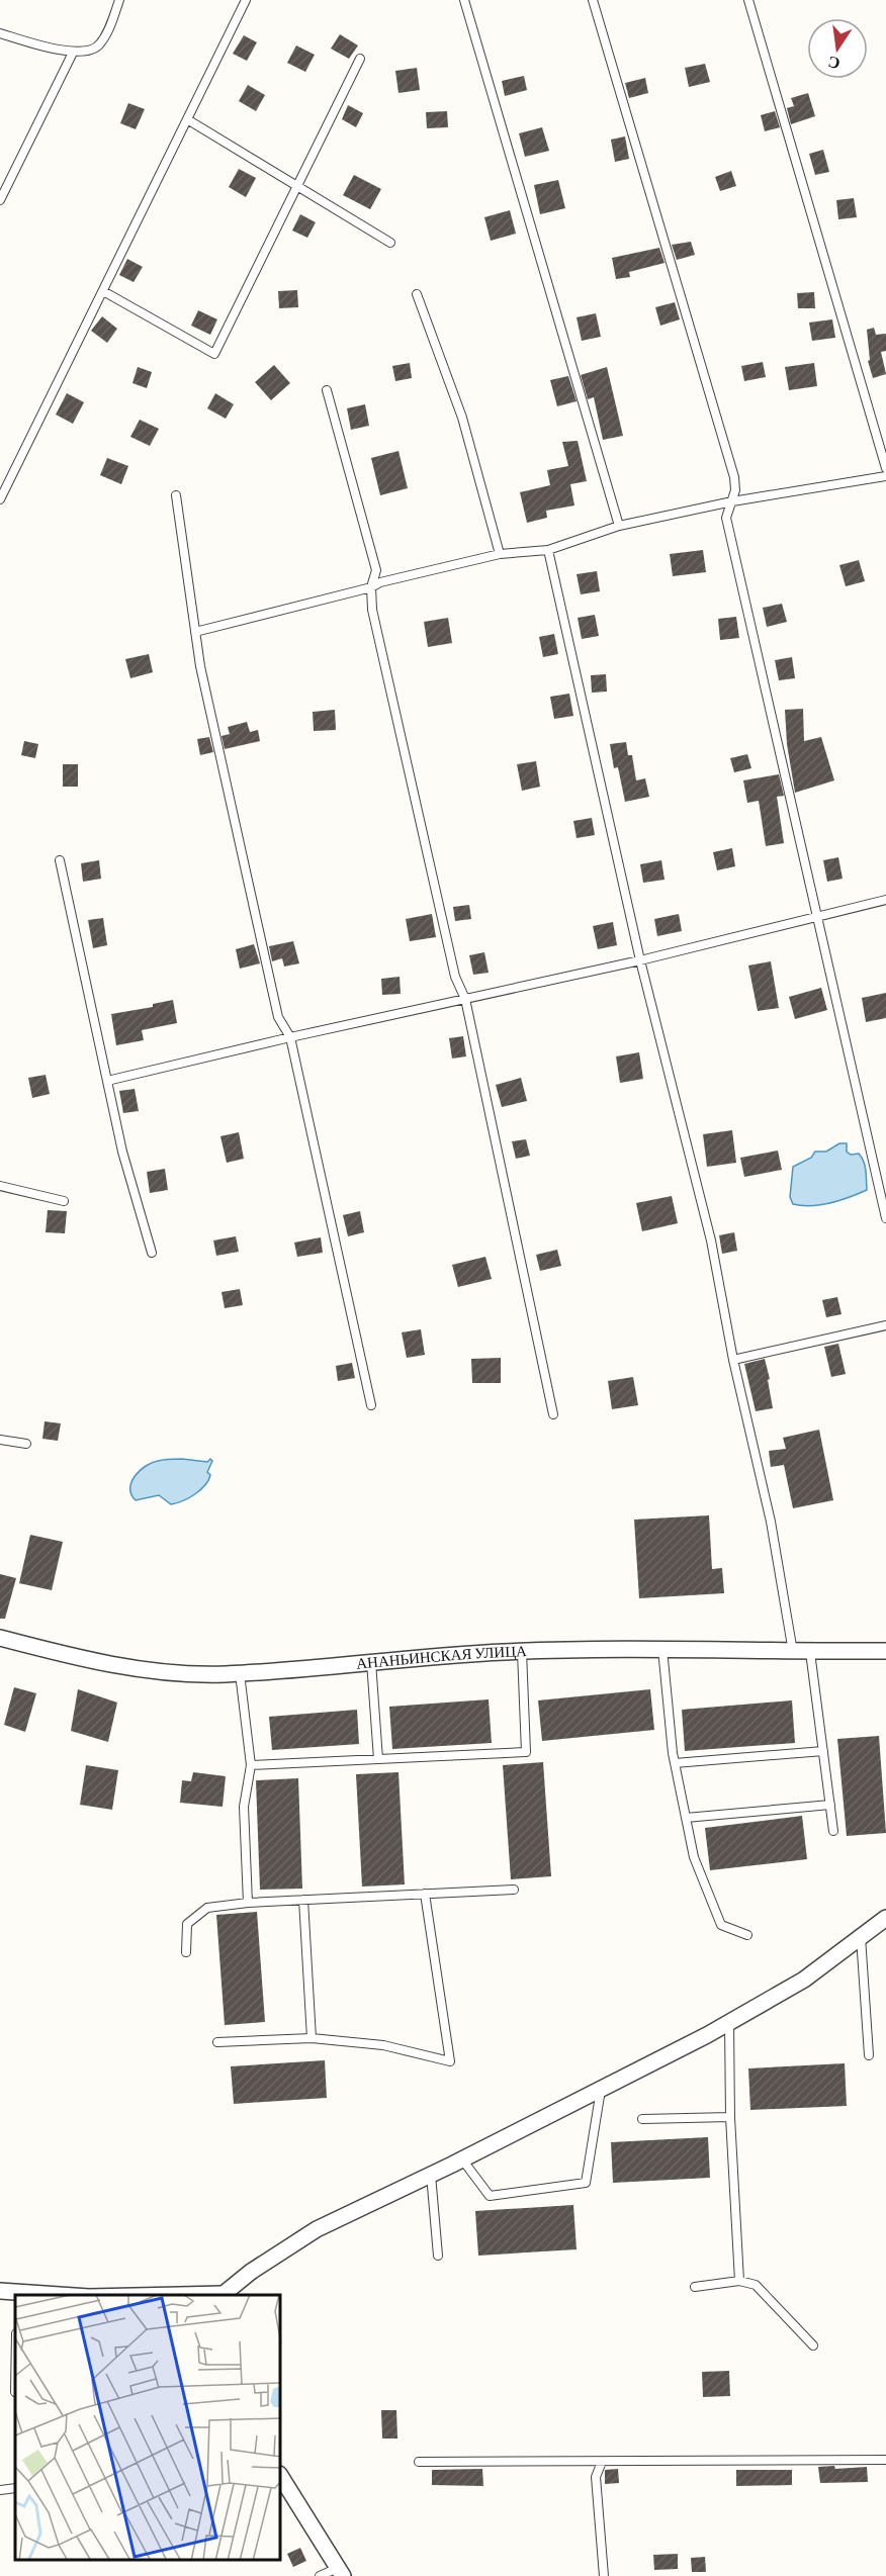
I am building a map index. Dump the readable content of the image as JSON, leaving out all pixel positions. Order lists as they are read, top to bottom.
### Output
{
  "streets": {
    "street": ["АНАНЬИНСКАЯ УЛИЦА"]
  },
  "north": "bottom"
}
